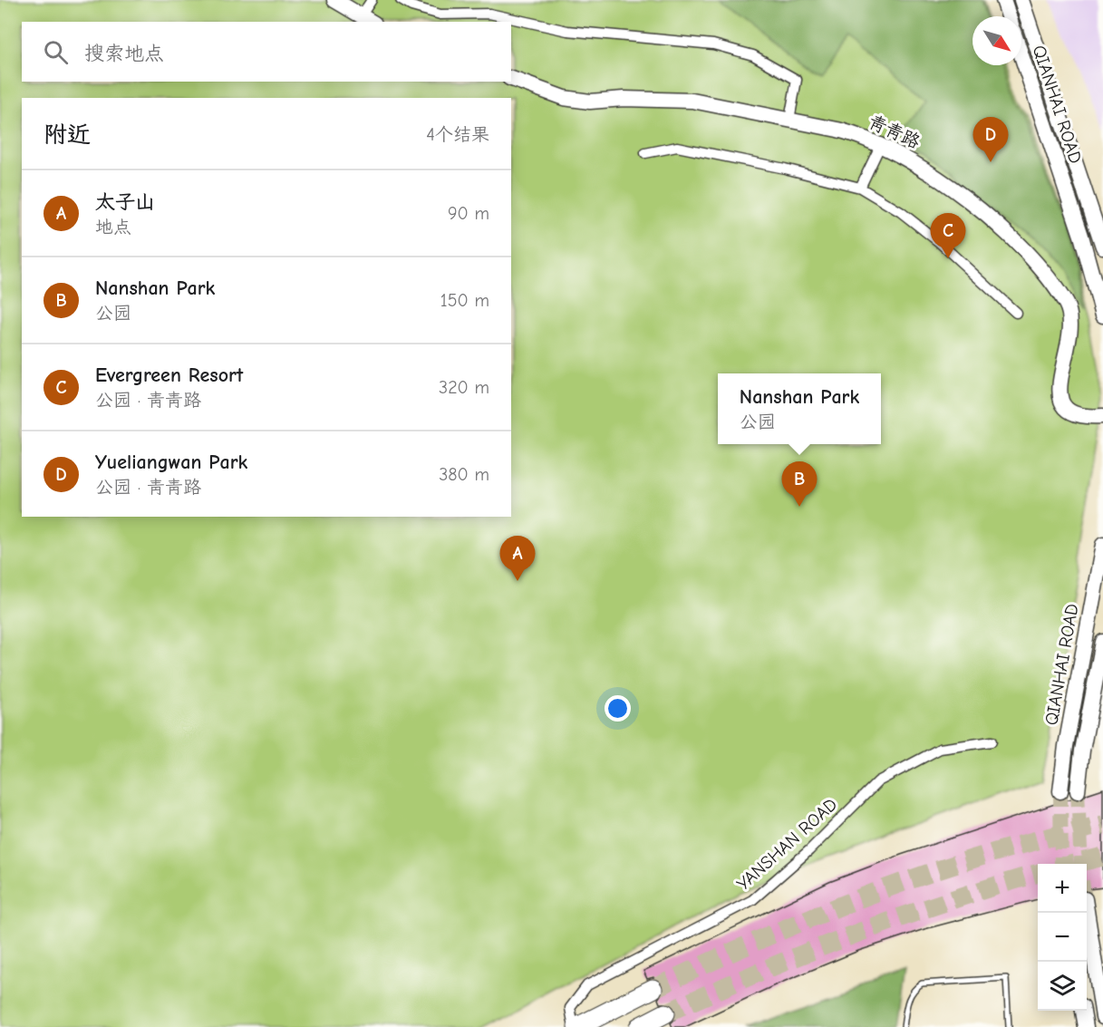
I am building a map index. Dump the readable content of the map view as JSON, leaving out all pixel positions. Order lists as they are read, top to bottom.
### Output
{
  "streets": {
    "street": ["QIANHAI ROAD", "青青路", "YANSHAN ROAD"]
  },
  "north": "bottom right",
  "page": {
    "search": "搜索地点",
    "heading": ["附近", "4个结果"],
    "pins": [
      "D",
      "C",
      "B",
      "A"
    ],
    "list": [
      {
        "mark": "A",
        "name": "太子山",
        "note": "地点",
        "value": "90 m"
      },
      {
        "mark": "B",
        "name": "Nanshan Park",
        "note": "公园",
        "value": "150 m"
      },
      {
        "mark": "C",
        "name": "Evergreen Resort",
        "note": "公园 · 青青路",
        "value": "320 m"
      },
      {
        "mark": "D",
        "name": "Yueliangwan Park",
        "note": "公园 · 青青路",
        "value": "380 m"
      }
    ],
    "popup": ["Nanshan Park", "公园"],
    "map_buttons": ["+", "−"]
  }
}
